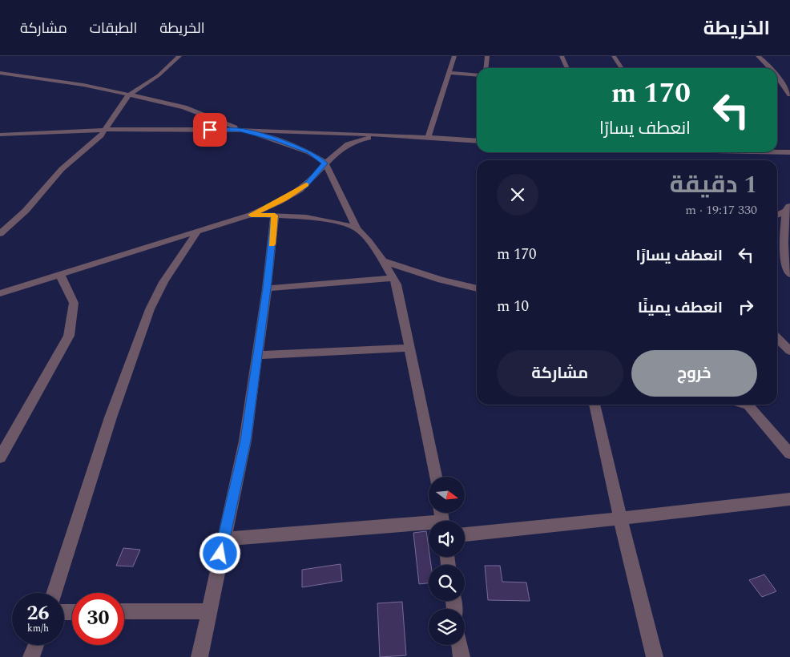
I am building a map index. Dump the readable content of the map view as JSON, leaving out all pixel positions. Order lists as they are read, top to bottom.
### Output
{
  "north": "right",
  "page": {
    "header": "الخريطة",
    "nav": ["الخريطة", "الطبقات", "مشاركة"],
    "turn": ["170 m", "انعطف يسارًا"],
    "heading": ["1 دقيقة", "330 m · 19:17"],
    "list": [
      {
        "name": "انعطف يسارًا",
        "value": "170 m"
      },
      {
        "name": "انعطف يمينًا",
        "value": "10 m"
      }
    ],
    "buttons": ["خروج", "مشاركة"],
    "speed": "26 km/h",
    "limit": "30"
  }
}
